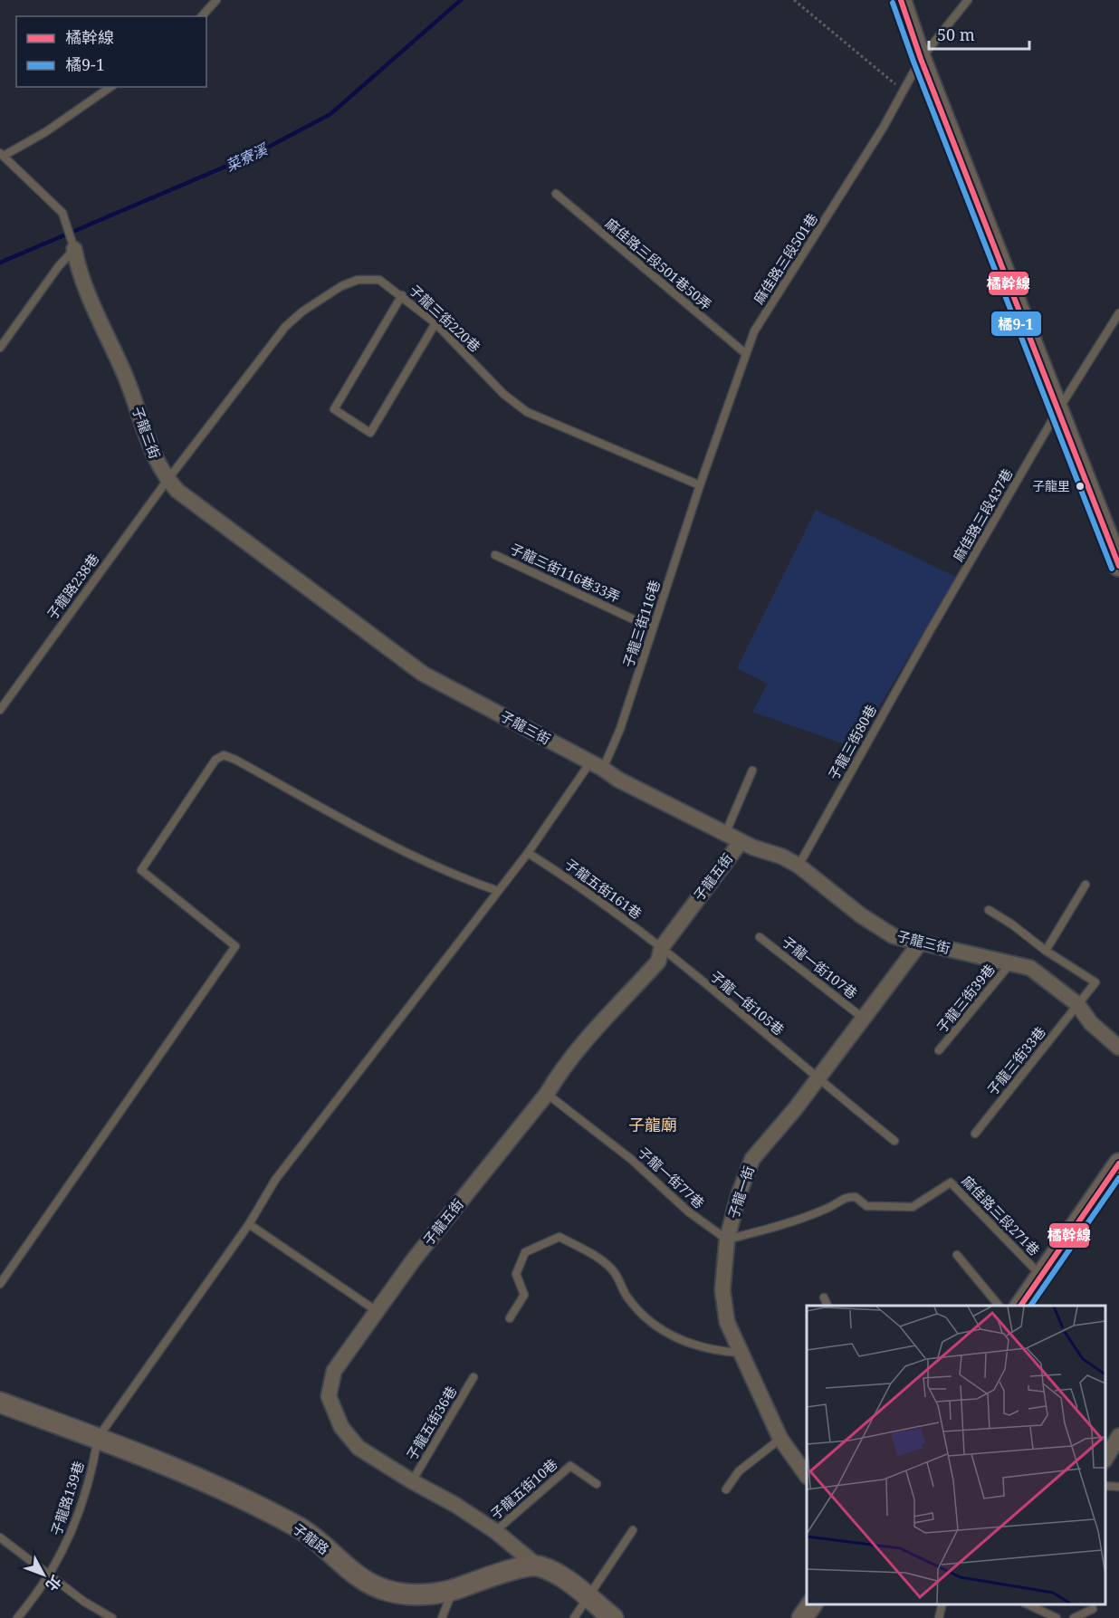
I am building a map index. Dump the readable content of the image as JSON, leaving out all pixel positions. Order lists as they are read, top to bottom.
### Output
{
  "streets": {
    "main road": ["子龍路"],
    "street": ["子龍三街", "子龍五街", "子龍一街"],
    "lane": [
      "麻佳路三段501巷",
      "麻佳路三段501巷50弄",
      "子龍三街220巷",
      "麻佳路三段437巷",
      "子龍三街116巷33弄",
      "子龍路238巷",
      "子龍三街116巷",
      "子龍三街80巷",
      "子龍五街161巷",
      "子龍一街107巷",
      "子龍三街39巷",
      "子龍一街105巷",
      "子龍三街33巷",
      "子龍一街77巷",
      "麻佳路三段271巷",
      "子龍五街36巷",
      "子龍五街10巷",
      "子龍路139巷"
    ]
  },
  "crossings": [
    ["麻佳路三段501巷", "麻佳路三段501巷50弄"],
    ["麻佳路三段501巷", "子龍三街220巷"],
    ["麻佳路三段501巷", "子龍三街116巷"],
    ["子龍三街220巷", "子龍三街"],
    ["子龍三街220巷", "子龍路238巷"],
    ["子龍三街220巷", "子龍三街116巷"],
    ["子龍三街", "子龍路238巷"],
    ["子龍三街", "子龍三街116巷"],
    ["子龍三街", "子龍三街80巷"],
    ["子龍三街", "子龍五街"],
    ["子龍三街", "子龍三街39巷"],
    ["子龍三街", "子龍三街33巷"],
    ["子龍三街", "子龍一街"],
    ["麻佳路三段437巷", "子龍三街80巷"],
    ["子龍三街116巷33弄", "子龍三街116巷"],
    ["子龍三街116巷", "子龍五街161巷"],
    ["子龍三街116巷", "子龍路139巷"],
    ["子龍三街116巷", "子龍路"],
    ["子龍五街", "子龍五街161巷"],
    ["子龍五街", "子龍一街105巷"],
    ["子龍五街", "子龍一街77巷"],
    ["子龍五街", "子龍五街36巷"],
    ["子龍五街", "子龍五街10巷"],
    ["子龍五街", "子龍路"],
    ["子龍五街161巷", "子龍一街105巷"],
    ["子龍一街107巷", "子龍一街"],
    ["子龍一街105巷", "子龍一街"],
    ["子龍一街77巷", "子龍一街"],
    ["子龍一街77巷", "麻佳路三段271巷"],
    ["子龍一街", "麻佳路三段271巷"],
    ["子龍路139巷", "子龍路"]
  ],
  "districts": ["子龍廟"],
  "water": ["菜寮溪"],
  "places": ["子龍里"],
  "lines": ["transit line 橘幹線", "transit line 橘9-1"],
  "legend": ["橘幹線", "橘9-1"],
  "scale_bar": "50 m",
  "north": "bottom right"
}
